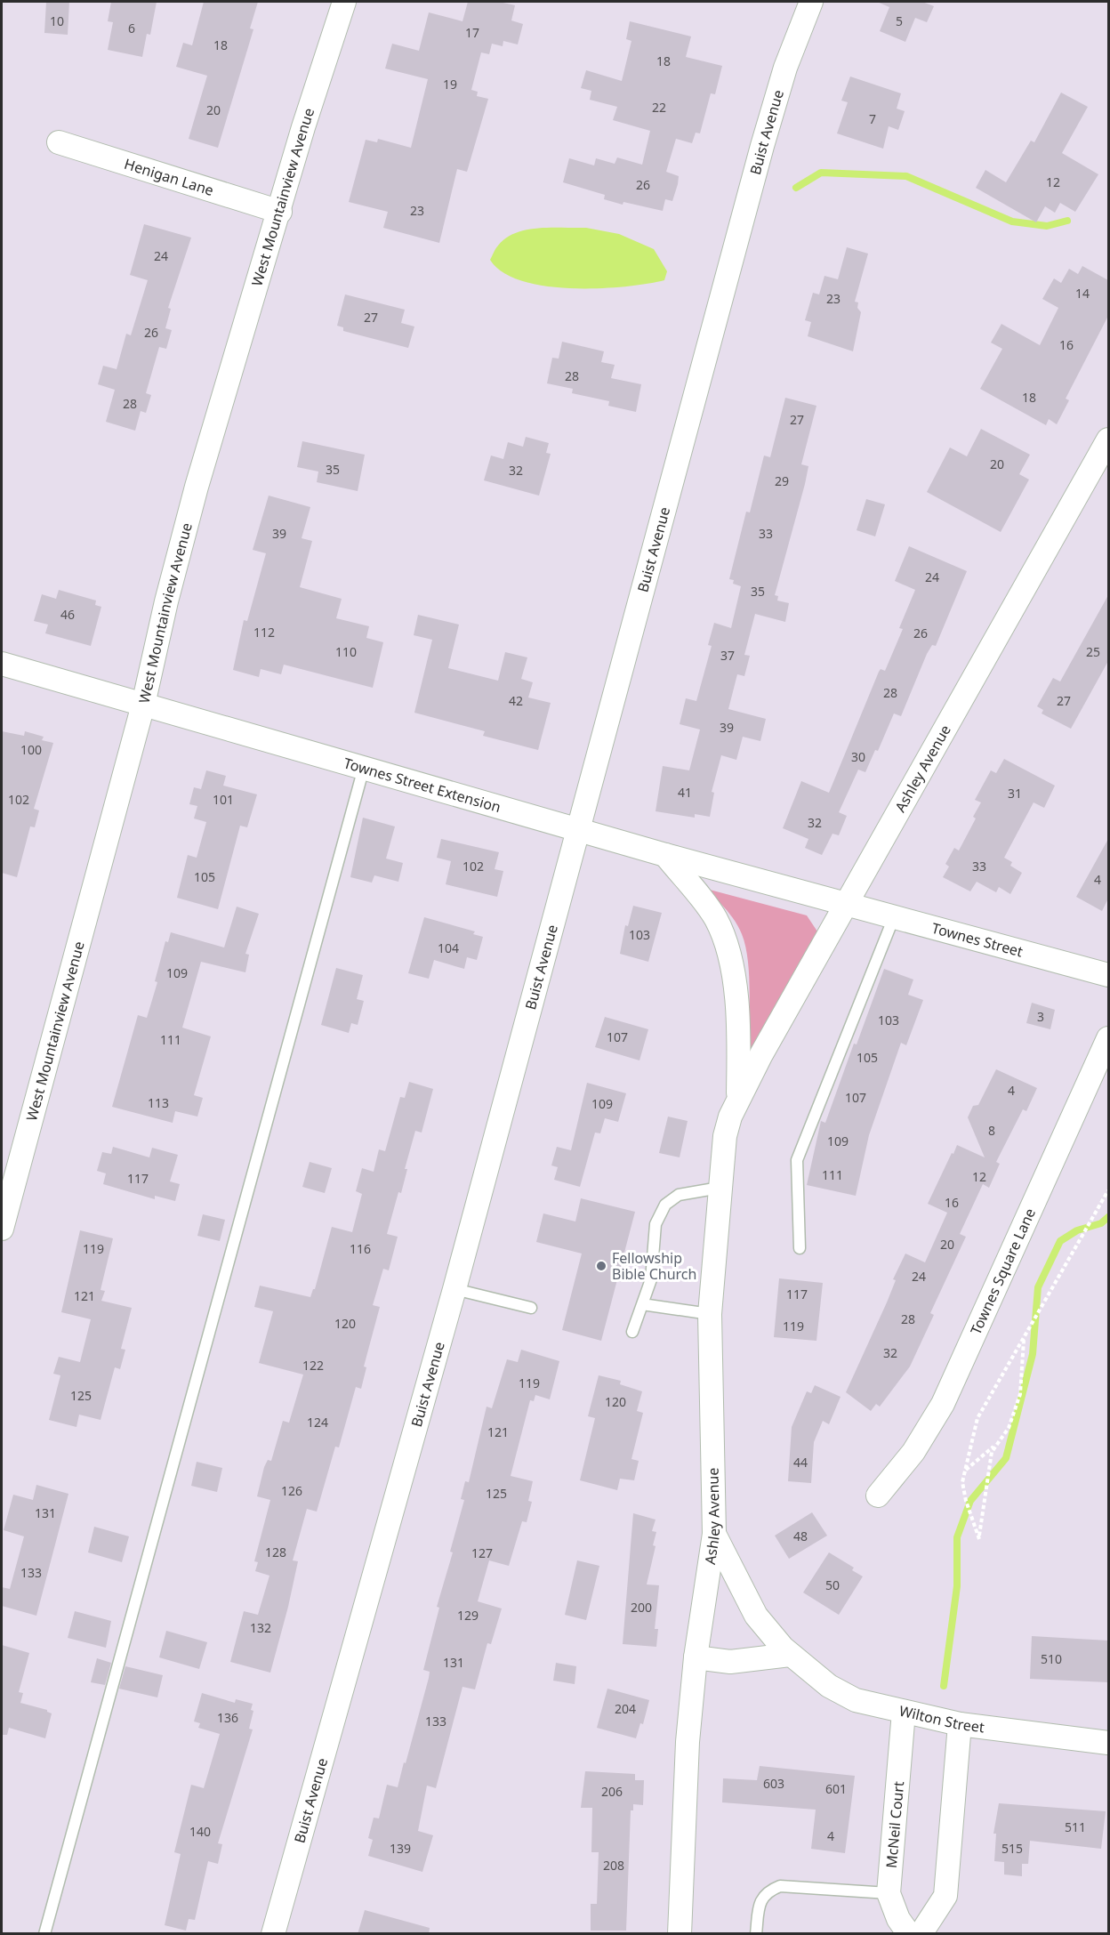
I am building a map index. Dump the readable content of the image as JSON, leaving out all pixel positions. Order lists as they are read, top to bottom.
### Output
{
  "streets": {
    "street": [
      "Buist Avenue",
      "Henigan Lane",
      "West Mountainview Avenue",
      "Ashley Avenue",
      "Townes Street Extension",
      "Townes Street",
      "Townes Square Lane",
      "Wilton Street",
      "McNeil Court"
    ]
  },
  "crossings": [
    ["Buist Avenue", "Townes Street Extension"],
    ["Henigan Lane", "West Mountainview Avenue"],
    ["West Mountainview Avenue", "Townes Street Extension"],
    ["Ashley Avenue", "Townes Street Extension"],
    ["Ashley Avenue", "Townes Street"],
    ["Ashley Avenue", "Wilton Street"],
    ["Townes Street Extension", "Townes Street"],
    ["Wilton Street", "McNeil Court"]
  ],
  "places": ["Fellowship Bible Church"],
  "house_numbers": [
    "10",
    "5",
    "6",
    "17",
    "18",
    "18",
    "19",
    "22",
    "20",
    "7",
    "12",
    "26",
    "23",
    "24",
    "14",
    "23",
    "27",
    "26",
    "16",
    "28",
    "18",
    "28",
    "27",
    "20",
    "35",
    "32",
    "29",
    "39",
    "33",
    "24",
    "35",
    "46",
    "112",
    "26",
    "110",
    "25",
    "37",
    "28",
    "42",
    "27",
    "39",
    "100",
    "30",
    "41",
    "31",
    "102",
    "101",
    "32",
    "102",
    "33",
    "105",
    "4",
    "103",
    "104",
    "109",
    "3",
    "103",
    "107",
    "111",
    "105",
    "4",
    "107",
    "113",
    "109",
    "8",
    "109",
    "111",
    "12",
    "117",
    "16",
    "20",
    "119",
    "116",
    "24",
    "117",
    "121",
    "28",
    "120",
    "119",
    "32",
    "122",
    "119",
    "125",
    "120",
    "124",
    "121",
    "44",
    "126",
    "125",
    "131",
    "48",
    "128",
    "127",
    "133",
    "50",
    "200",
    "129",
    "132",
    "510",
    "131",
    "204",
    "136",
    "133",
    "603",
    "601",
    "206",
    "511",
    "140",
    "4",
    "139",
    "515",
    "208"
  ]
}
